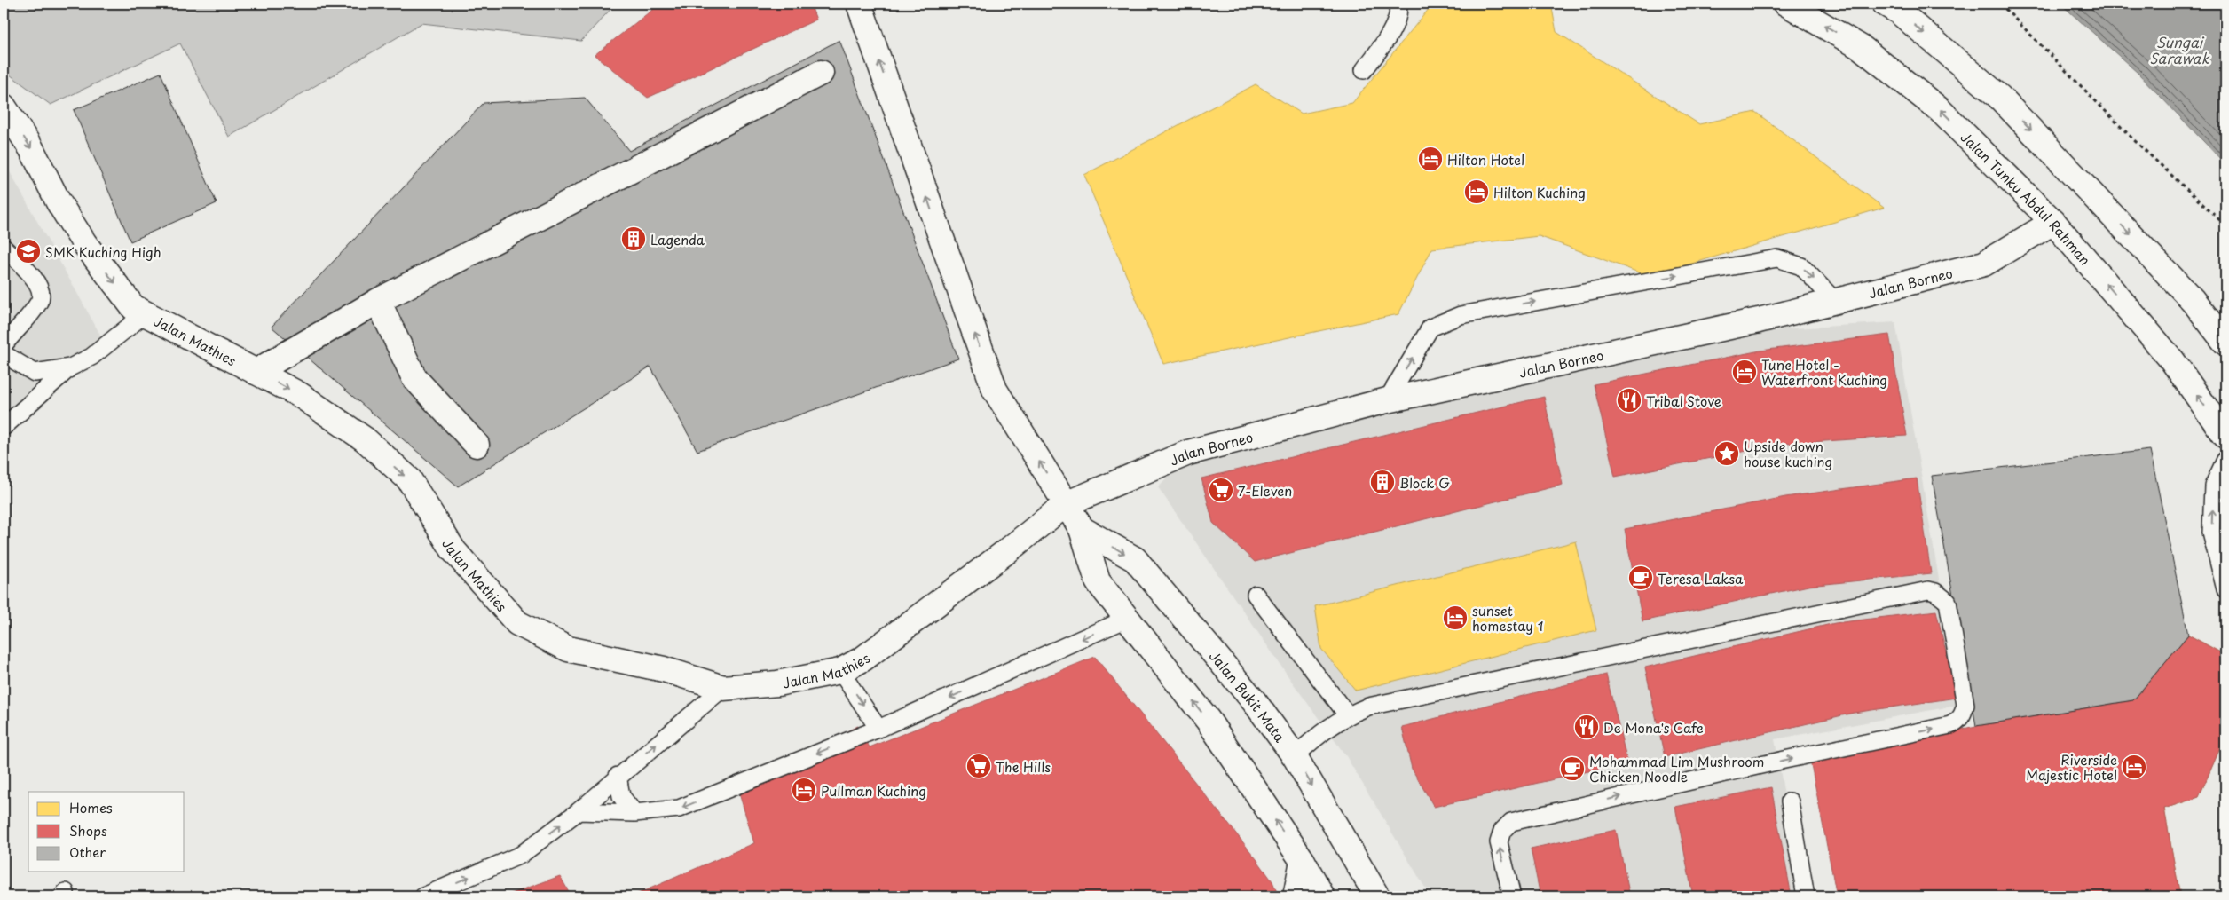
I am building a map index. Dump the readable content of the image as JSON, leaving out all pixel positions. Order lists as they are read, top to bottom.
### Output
{
  "streets": {
    "street": [
      "Jalan Tunku Abdul Rahman",
      "Jalan Borneo",
      "Jalan Mathies",
      "Jalan Bukit Mata"
    ]
  },
  "crossings": [
    ["Jalan Tunku Abdul Rahman", "Jalan Borneo"],
    ["Jalan Borneo", "Jalan Mathies"]
  ],
  "one_way": ["Jalan Mathies"],
  "water": ["Sungai Sarawak"],
  "places": {
    "hotel": [
      "Hilton Hotel",
      "Hilton Kuching",
      "Tune Hotel - Waterfront Kuching",
      "sunset homestay 1",
      "Riverside Majestic Hotel",
      "Pullman Kuching"
    ],
    "building": ["Lagenda", "Block G"],
    "school or university": ["SMK Kuching High"],
    "restaurant": ["Tribal Stove", "De Mona's Cafe"],
    "place": ["Upside down house kuching"],
    "supermarket": ["7-Eleven", "The Hills"],
    "cafe": ["Teresa Laksa", "Mohammad Lim Mushroom Chicken Noodle"]
  },
  "legend": ["Homes", "Shops", "Other"]
}
